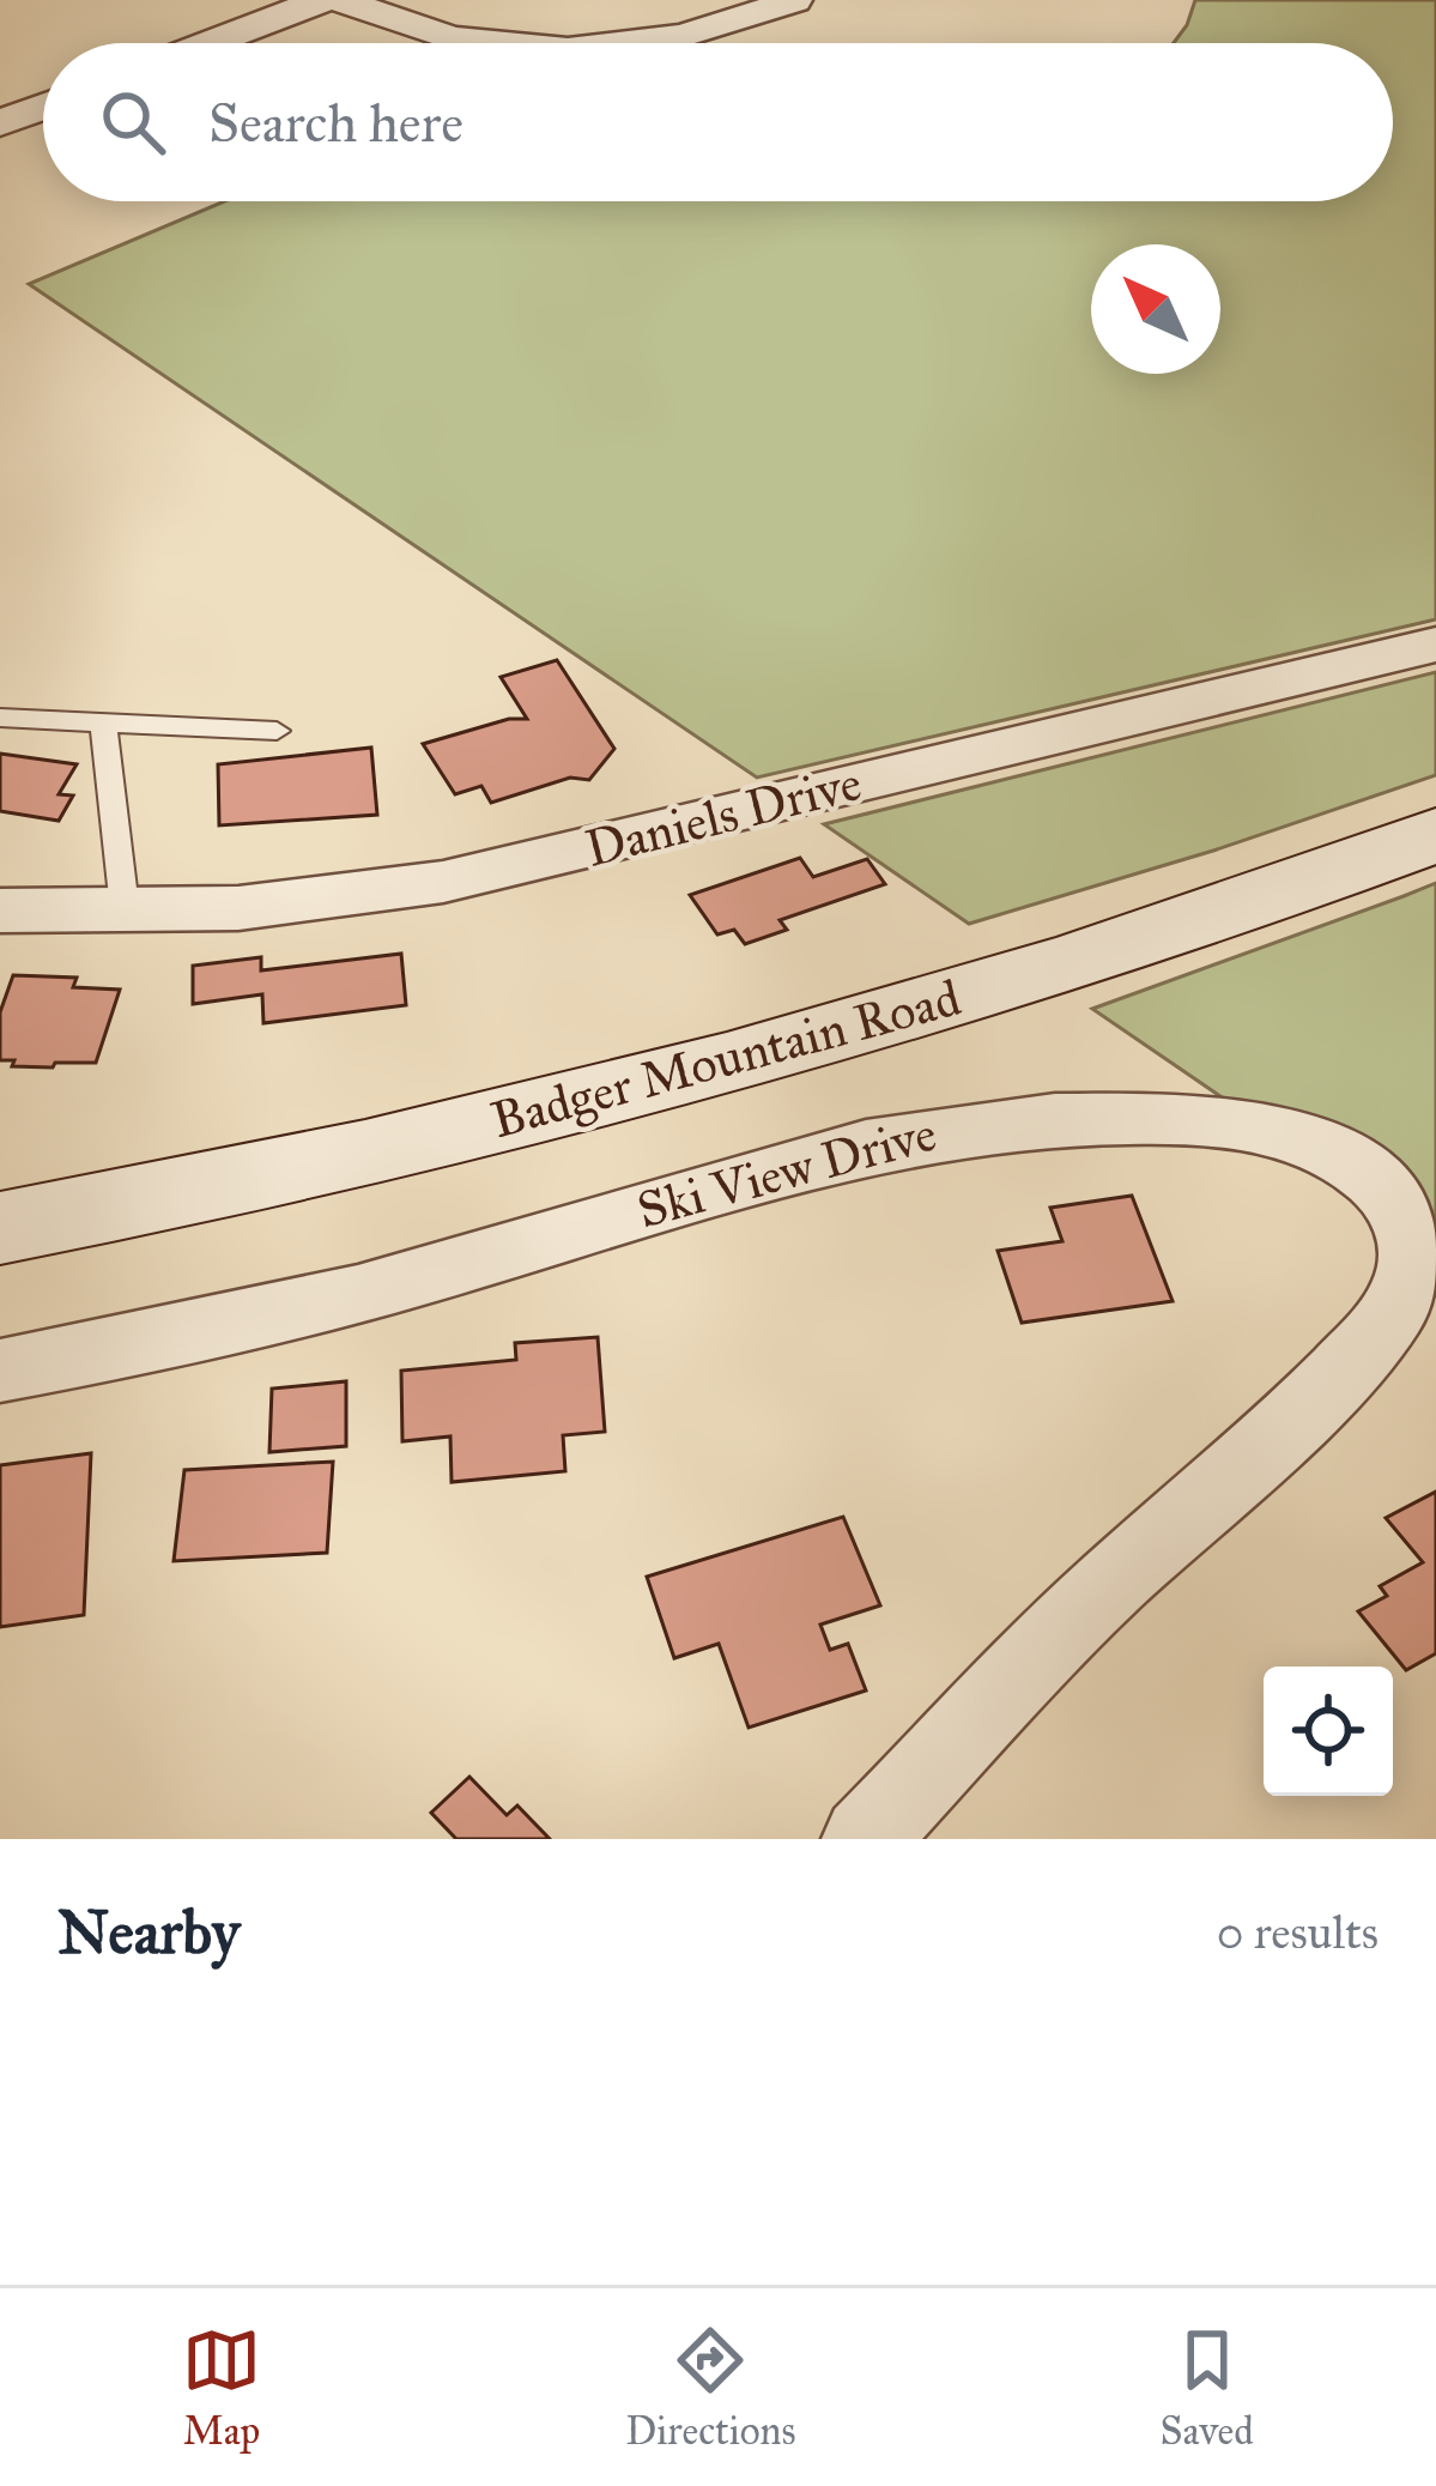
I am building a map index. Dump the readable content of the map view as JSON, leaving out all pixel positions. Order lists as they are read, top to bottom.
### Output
{
  "streets": {
    "main road": ["Badger Mountain Road"],
    "street": ["Daniels Drive", "Ski View Drive"]
  },
  "north": "top left",
  "page": {
    "search": "Search here",
    "heading": ["Nearby", "0 results"],
    "nav": ["Map", "Directions", "Saved"]
  }
}
